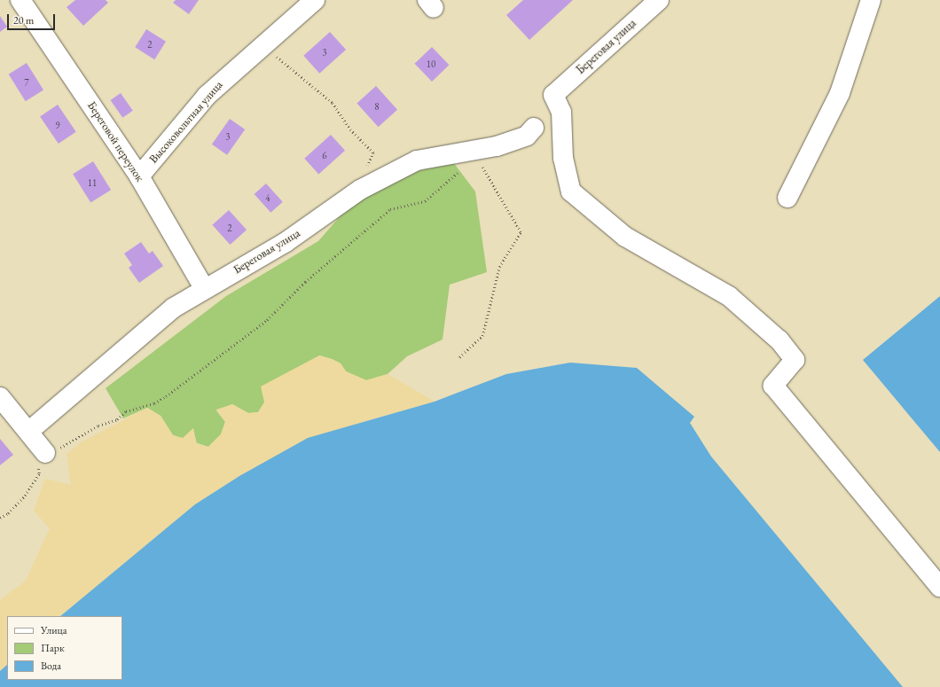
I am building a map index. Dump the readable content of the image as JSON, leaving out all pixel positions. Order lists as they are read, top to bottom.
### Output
{
  "streets": {
    "street": ["Береговая улица", "Высоковольтная улица", "Береговой переулок"]
  },
  "crossings": [
    ["Береговая улица", "Береговой переулок"],
    ["Высоковольтная улица", "Береговой переулок"]
  ],
  "house_numbers": [
    "2",
    "3",
    "10",
    "7",
    "8",
    "9",
    "3",
    "6",
    "11",
    "4",
    "2"
  ],
  "legend": ["Улица", "Парк", "Вода"],
  "scale_bar": "20 m"
}
